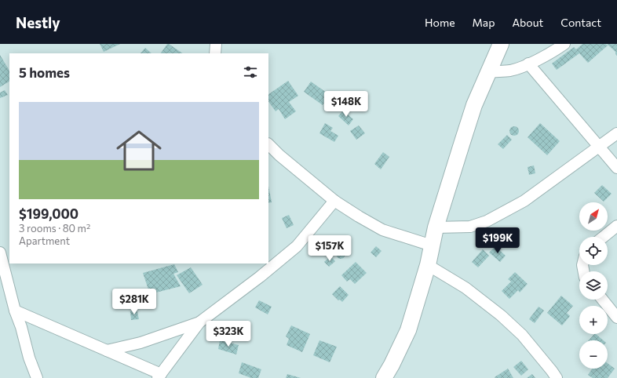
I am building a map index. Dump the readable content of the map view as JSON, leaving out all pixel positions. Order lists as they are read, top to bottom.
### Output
{
  "north": "top right",
  "page": {
    "header": "Nestly",
    "nav": [
      "Home",
      "Map",
      "About",
      "Contact"
    ],
    "heading": "5 homes",
    "price": [
      "$148K",
      "$199K",
      "$157K",
      "$281K",
      "$323K"
    ],
    "list": [
      {
        "name": "$199,000",
        "note": "3 rooms · 80 m² · Apartment"
      }
    ],
    "map_buttons": ["+", "−"]
  }
}
